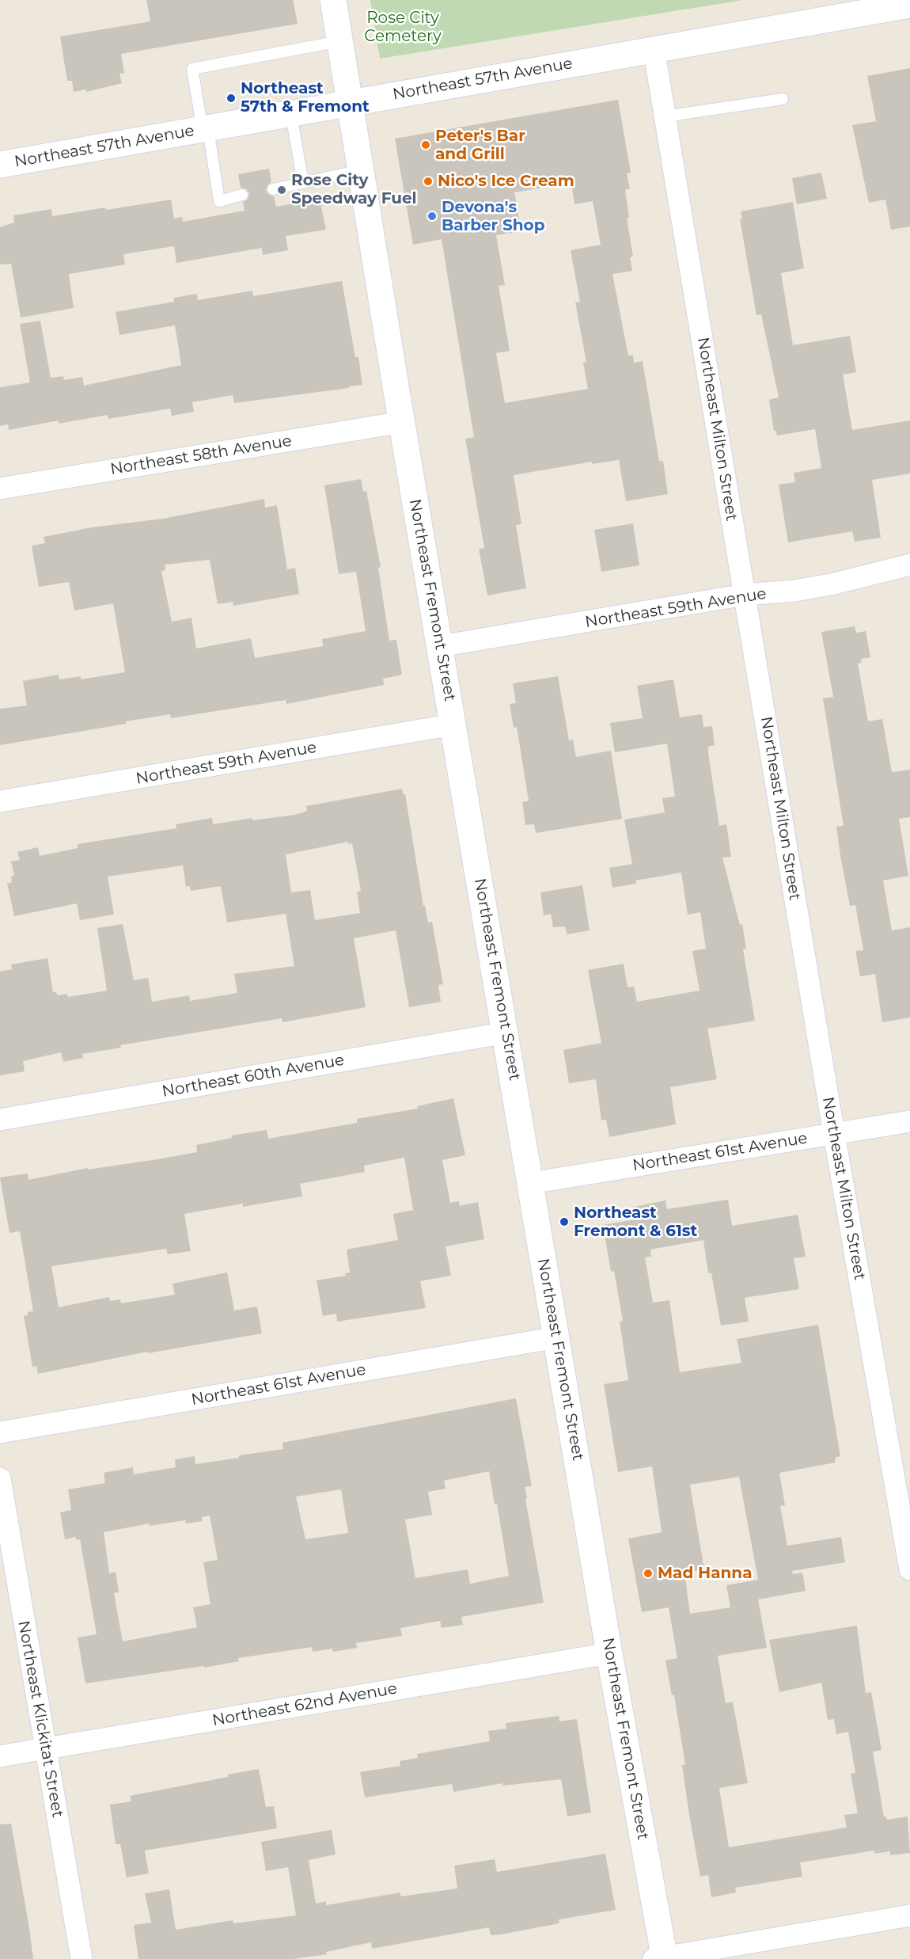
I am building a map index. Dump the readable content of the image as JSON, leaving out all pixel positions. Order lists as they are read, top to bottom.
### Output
{
  "streets": {
    "main road": ["Northeast 57th Avenue", "Northeast Fremont Street"],
    "street": [
      "Northeast Milton Street",
      "Northeast 58th Avenue",
      "Northeast 59th Avenue",
      "Northeast 60th Avenue",
      "Northeast 61st Avenue",
      "Northeast 62nd Avenue",
      "Northeast Klickitat Street"
    ]
  },
  "crossings": [
    ["Northeast 57th Avenue", "Northeast Milton Street"],
    ["Northeast 57th Avenue", "Northeast Fremont Street"],
    ["Northeast Milton Street", "Northeast 59th Avenue"],
    ["Northeast Milton Street", "Northeast 61st Avenue"],
    ["Northeast 58th Avenue", "Northeast Fremont Street"],
    ["Northeast Fremont Street", "Northeast 59th Avenue"],
    ["Northeast Fremont Street", "Northeast 60th Avenue"],
    ["Northeast Fremont Street", "Northeast 61st Avenue"],
    ["Northeast Fremont Street", "Northeast 62nd Avenue"],
    ["Northeast 62nd Avenue", "Northeast Klickitat Street"]
  ],
  "parks": ["Rose City Cemetery"],
  "places": [
    "Northeast 57th & Fremont",
    "Peter's Bar and Grill",
    "Nico's Ice Cream",
    "Rose City Speedway Fuel",
    "Devona's Barber Shop",
    "Northeast Fremont & 61st",
    "Mad Hanna"
  ]
}
